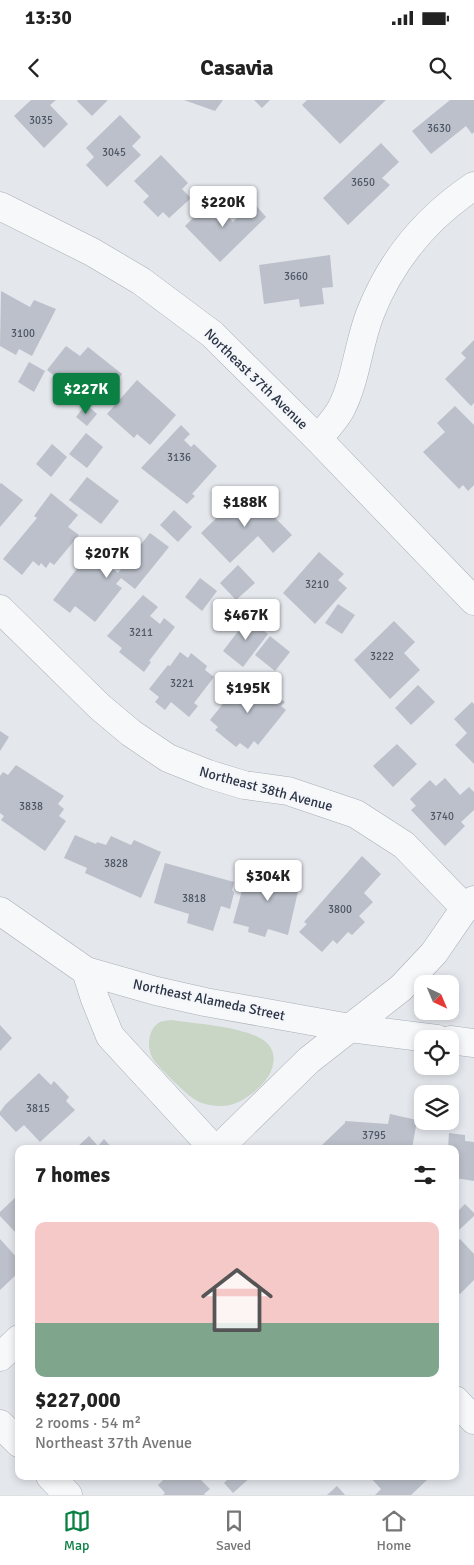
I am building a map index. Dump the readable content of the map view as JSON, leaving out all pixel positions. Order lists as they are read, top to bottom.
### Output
{
  "streets": {
    "street": ["Northeast 37th Avenue", "Northeast 38th Avenue", "Northeast Alameda Street"]
  },
  "house_numbers": [
    "3035",
    "3630",
    "3045",
    "3650",
    "3660",
    "3100",
    "3136",
    "3210",
    "3211",
    "3222",
    "3221",
    "3838",
    "3740",
    "3828",
    "3818",
    "3800",
    "3815",
    "3795"
  ],
  "north": "bottom right",
  "page": {
    "status": "13:30",
    "header": "Casavia",
    "price": [
      "$220K",
      "$227K",
      "$188K",
      "$207K",
      "$467K",
      "$195K",
      "$304K"
    ],
    "heading": "7 homes",
    "list": [
      {
        "name": "$227,000",
        "note": "2 rooms · 54 m² · Northeast 37th Avenue"
      }
    ],
    "tabs": ["Map", "Saved", "Home"]
  }
}
